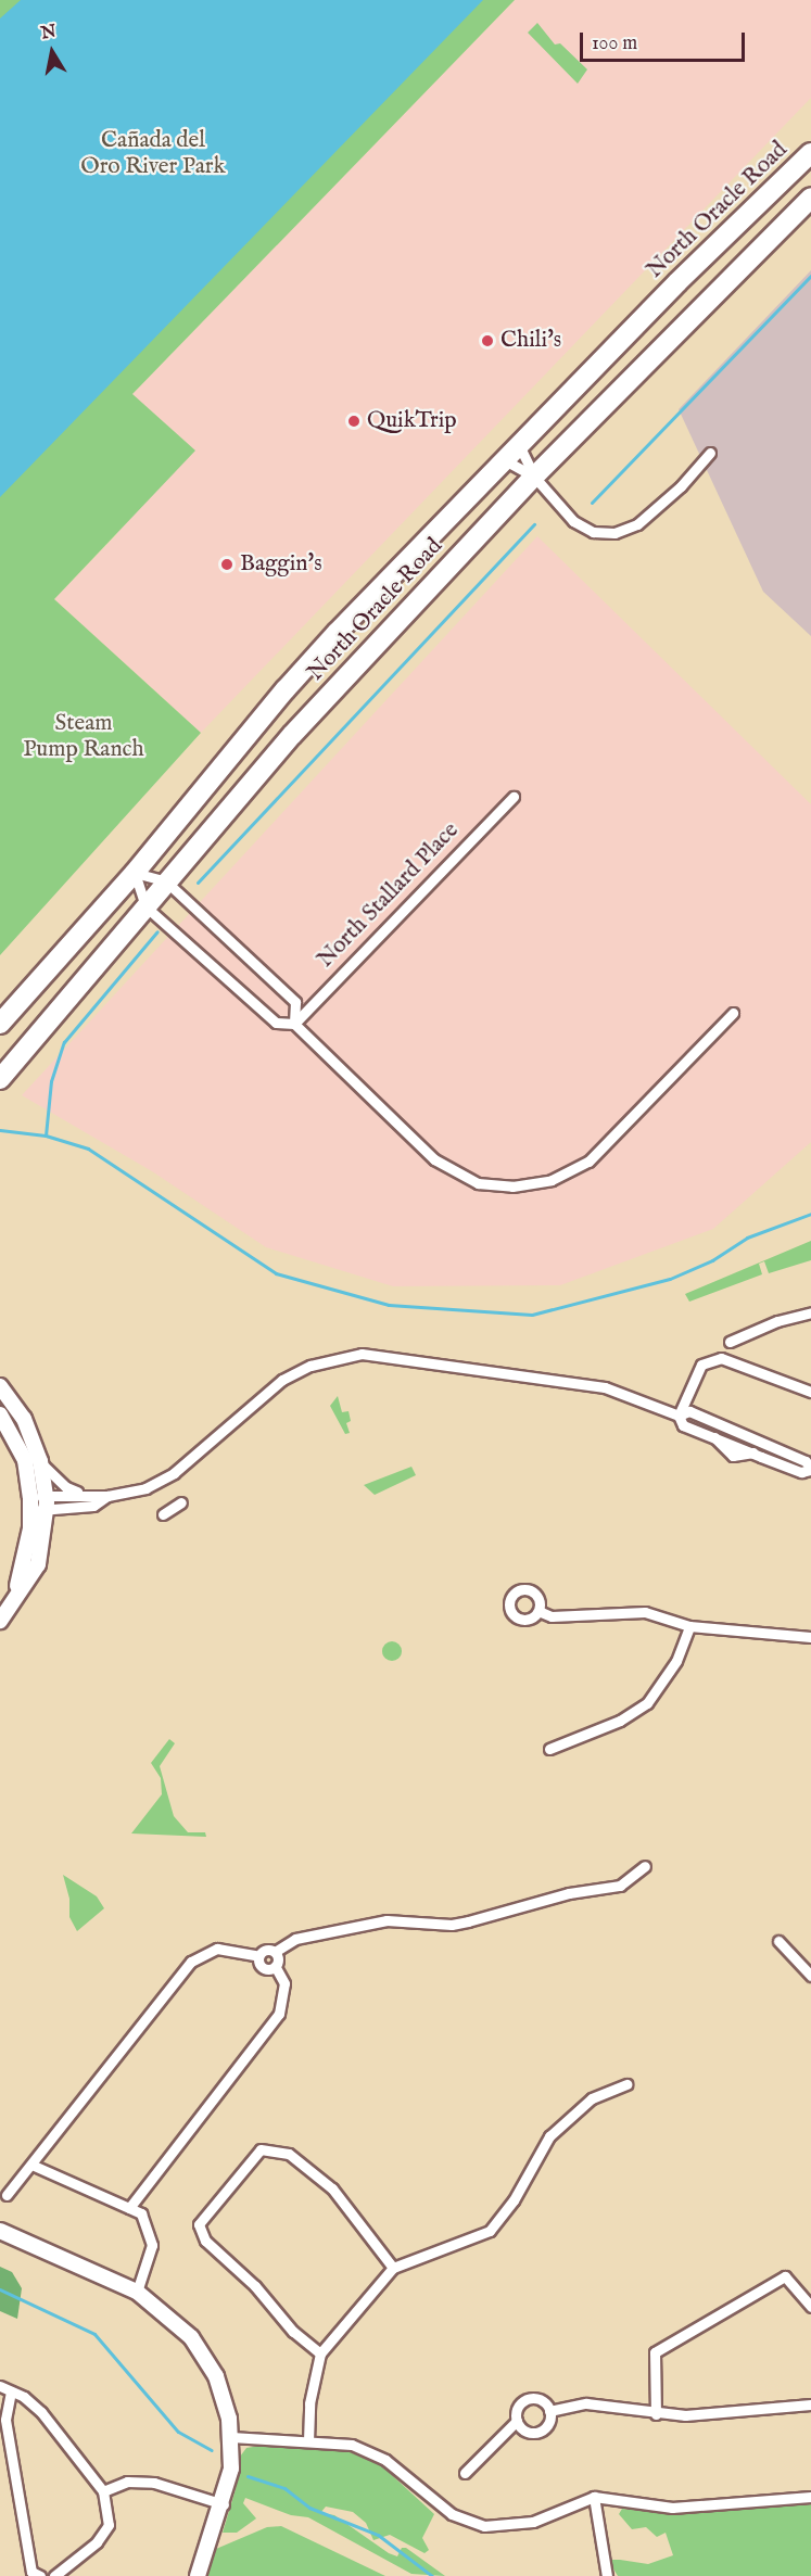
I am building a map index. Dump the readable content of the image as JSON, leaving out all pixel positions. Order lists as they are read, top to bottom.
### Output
{
  "streets": {
    "highway": ["North Oracle Road"],
    "street": ["North Stallard Place"]
  },
  "parks": ["Cañada del Oro River Park", "Steam Pump Ranch"],
  "places": ["Chili's", "QuikTrip", "Baggin's"],
  "scale_bar": "100 m",
  "north": "top"
}
